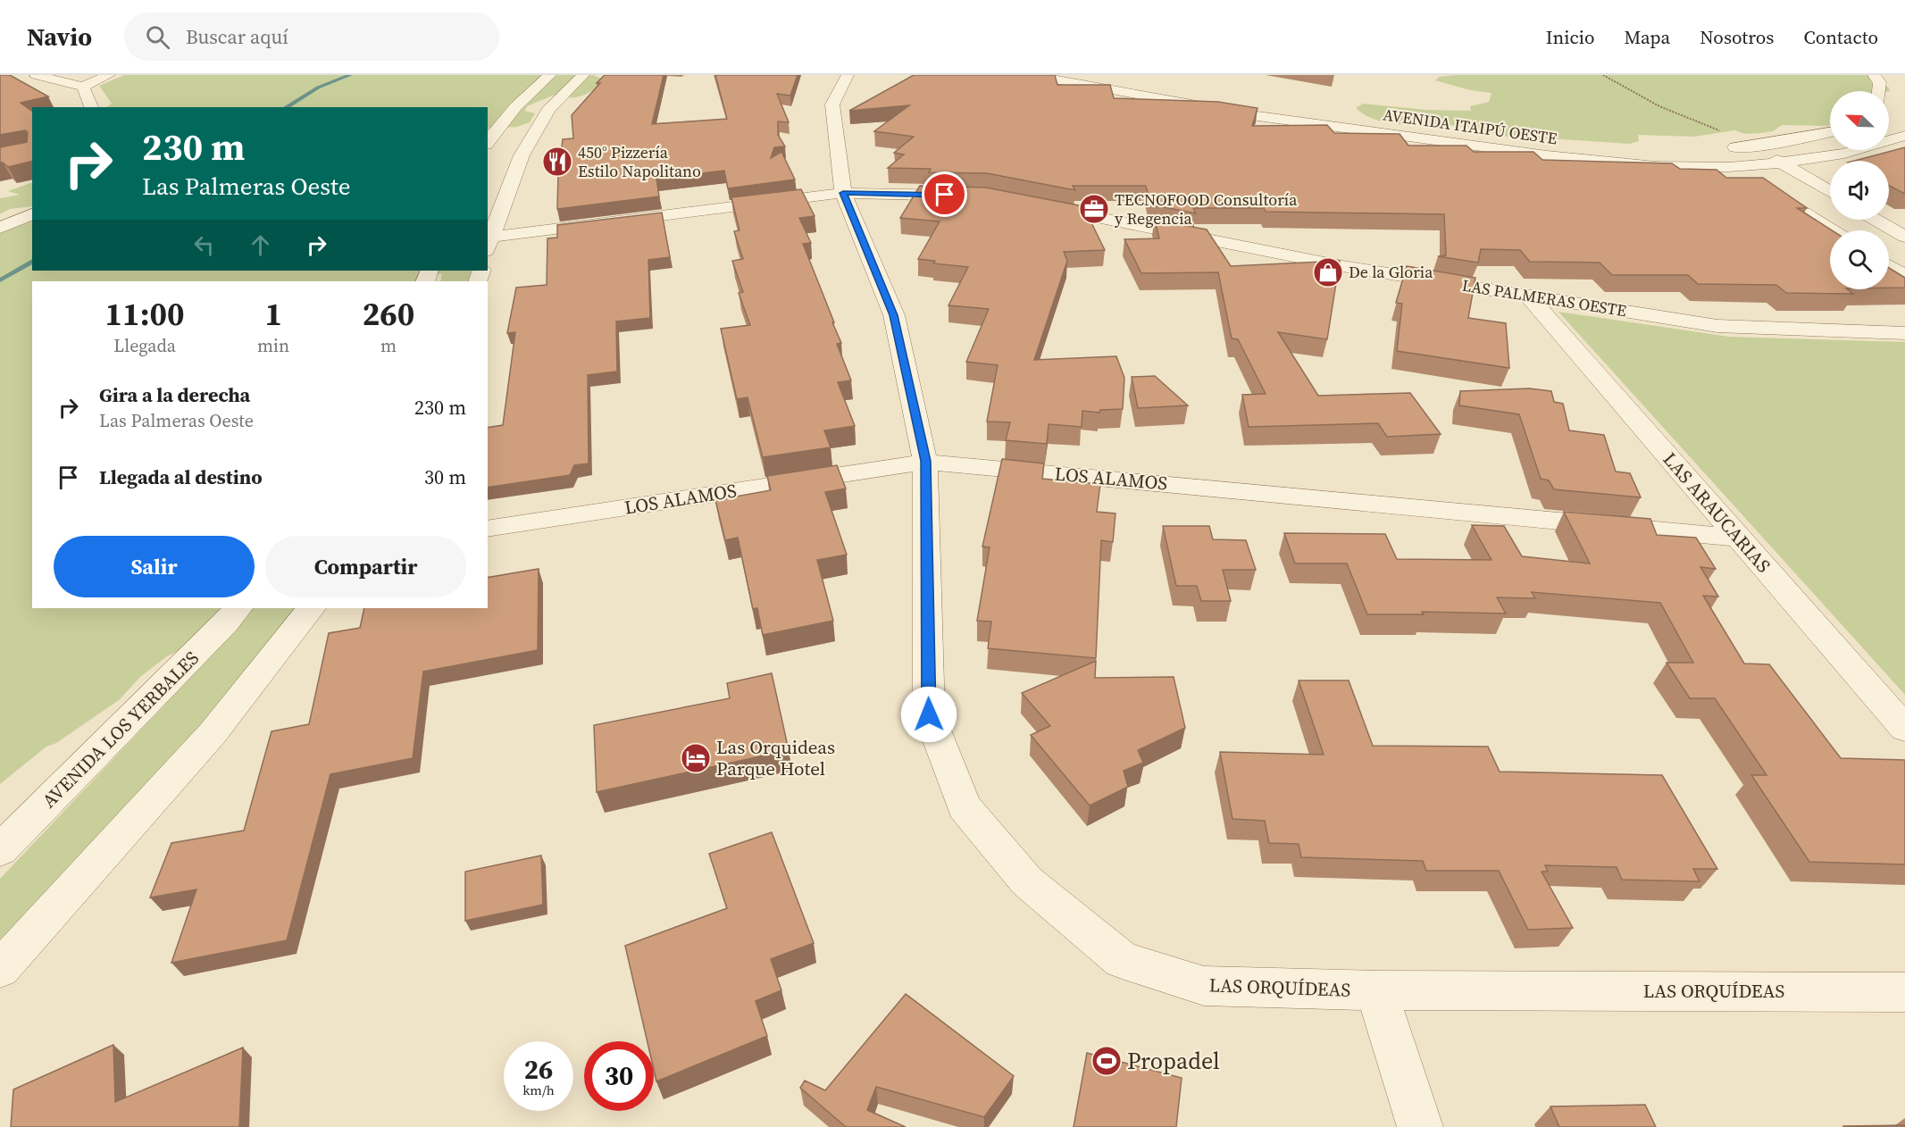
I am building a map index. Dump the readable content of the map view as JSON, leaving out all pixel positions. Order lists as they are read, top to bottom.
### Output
{
  "streets": {
    "street": [
      "AVENIDA ITAIPÚ OESTE",
      "LAS PALMERAS OESTE",
      "LOS ALAMOS",
      "LAS ARAUCARIAS",
      "AVENIDA LOS YERBALES",
      "LAS ORQUÍDEAS"
    ]
  },
  "crossings": [
    ["LAS PALMERAS OESTE", "LAS ARAUCARIAS"],
    ["LOS ALAMOS", "LAS ARAUCARIAS"],
    ["LOS ALAMOS", "LAS ORQUÍDEAS"]
  ],
  "places": {
    "restaurant": ["450° Pizzería Estilo Napolitano"],
    "office": ["TECNOFOOD Consultoría y Regencia"],
    "shop": ["De la Gloria"],
    "hotel": ["Las Orquideas Parque Hotel"],
    "sports": ["Propadel"]
  },
  "north": "top left",
  "page": {
    "header": "Navio",
    "search": "Buscar aquí",
    "nav": [
      "Inicio",
      "Mapa",
      "Nosotros",
      "Contacto"
    ],
    "turn": ["230 m", "Las Palmeras Oeste"],
    "eta": [
      "11:00",
      "Llegada",
      "1",
      "min",
      "260",
      "m"
    ],
    "list": [
      {
        "name": "Gira a la derecha",
        "note": "Las Palmeras Oeste",
        "value": "230 m"
      },
      {
        "name": "Llegada al destino",
        "value": "30 m"
      }
    ],
    "buttons": ["Salir", "Compartir"],
    "speed": "26 km/h",
    "limit": "30"
  }
}
